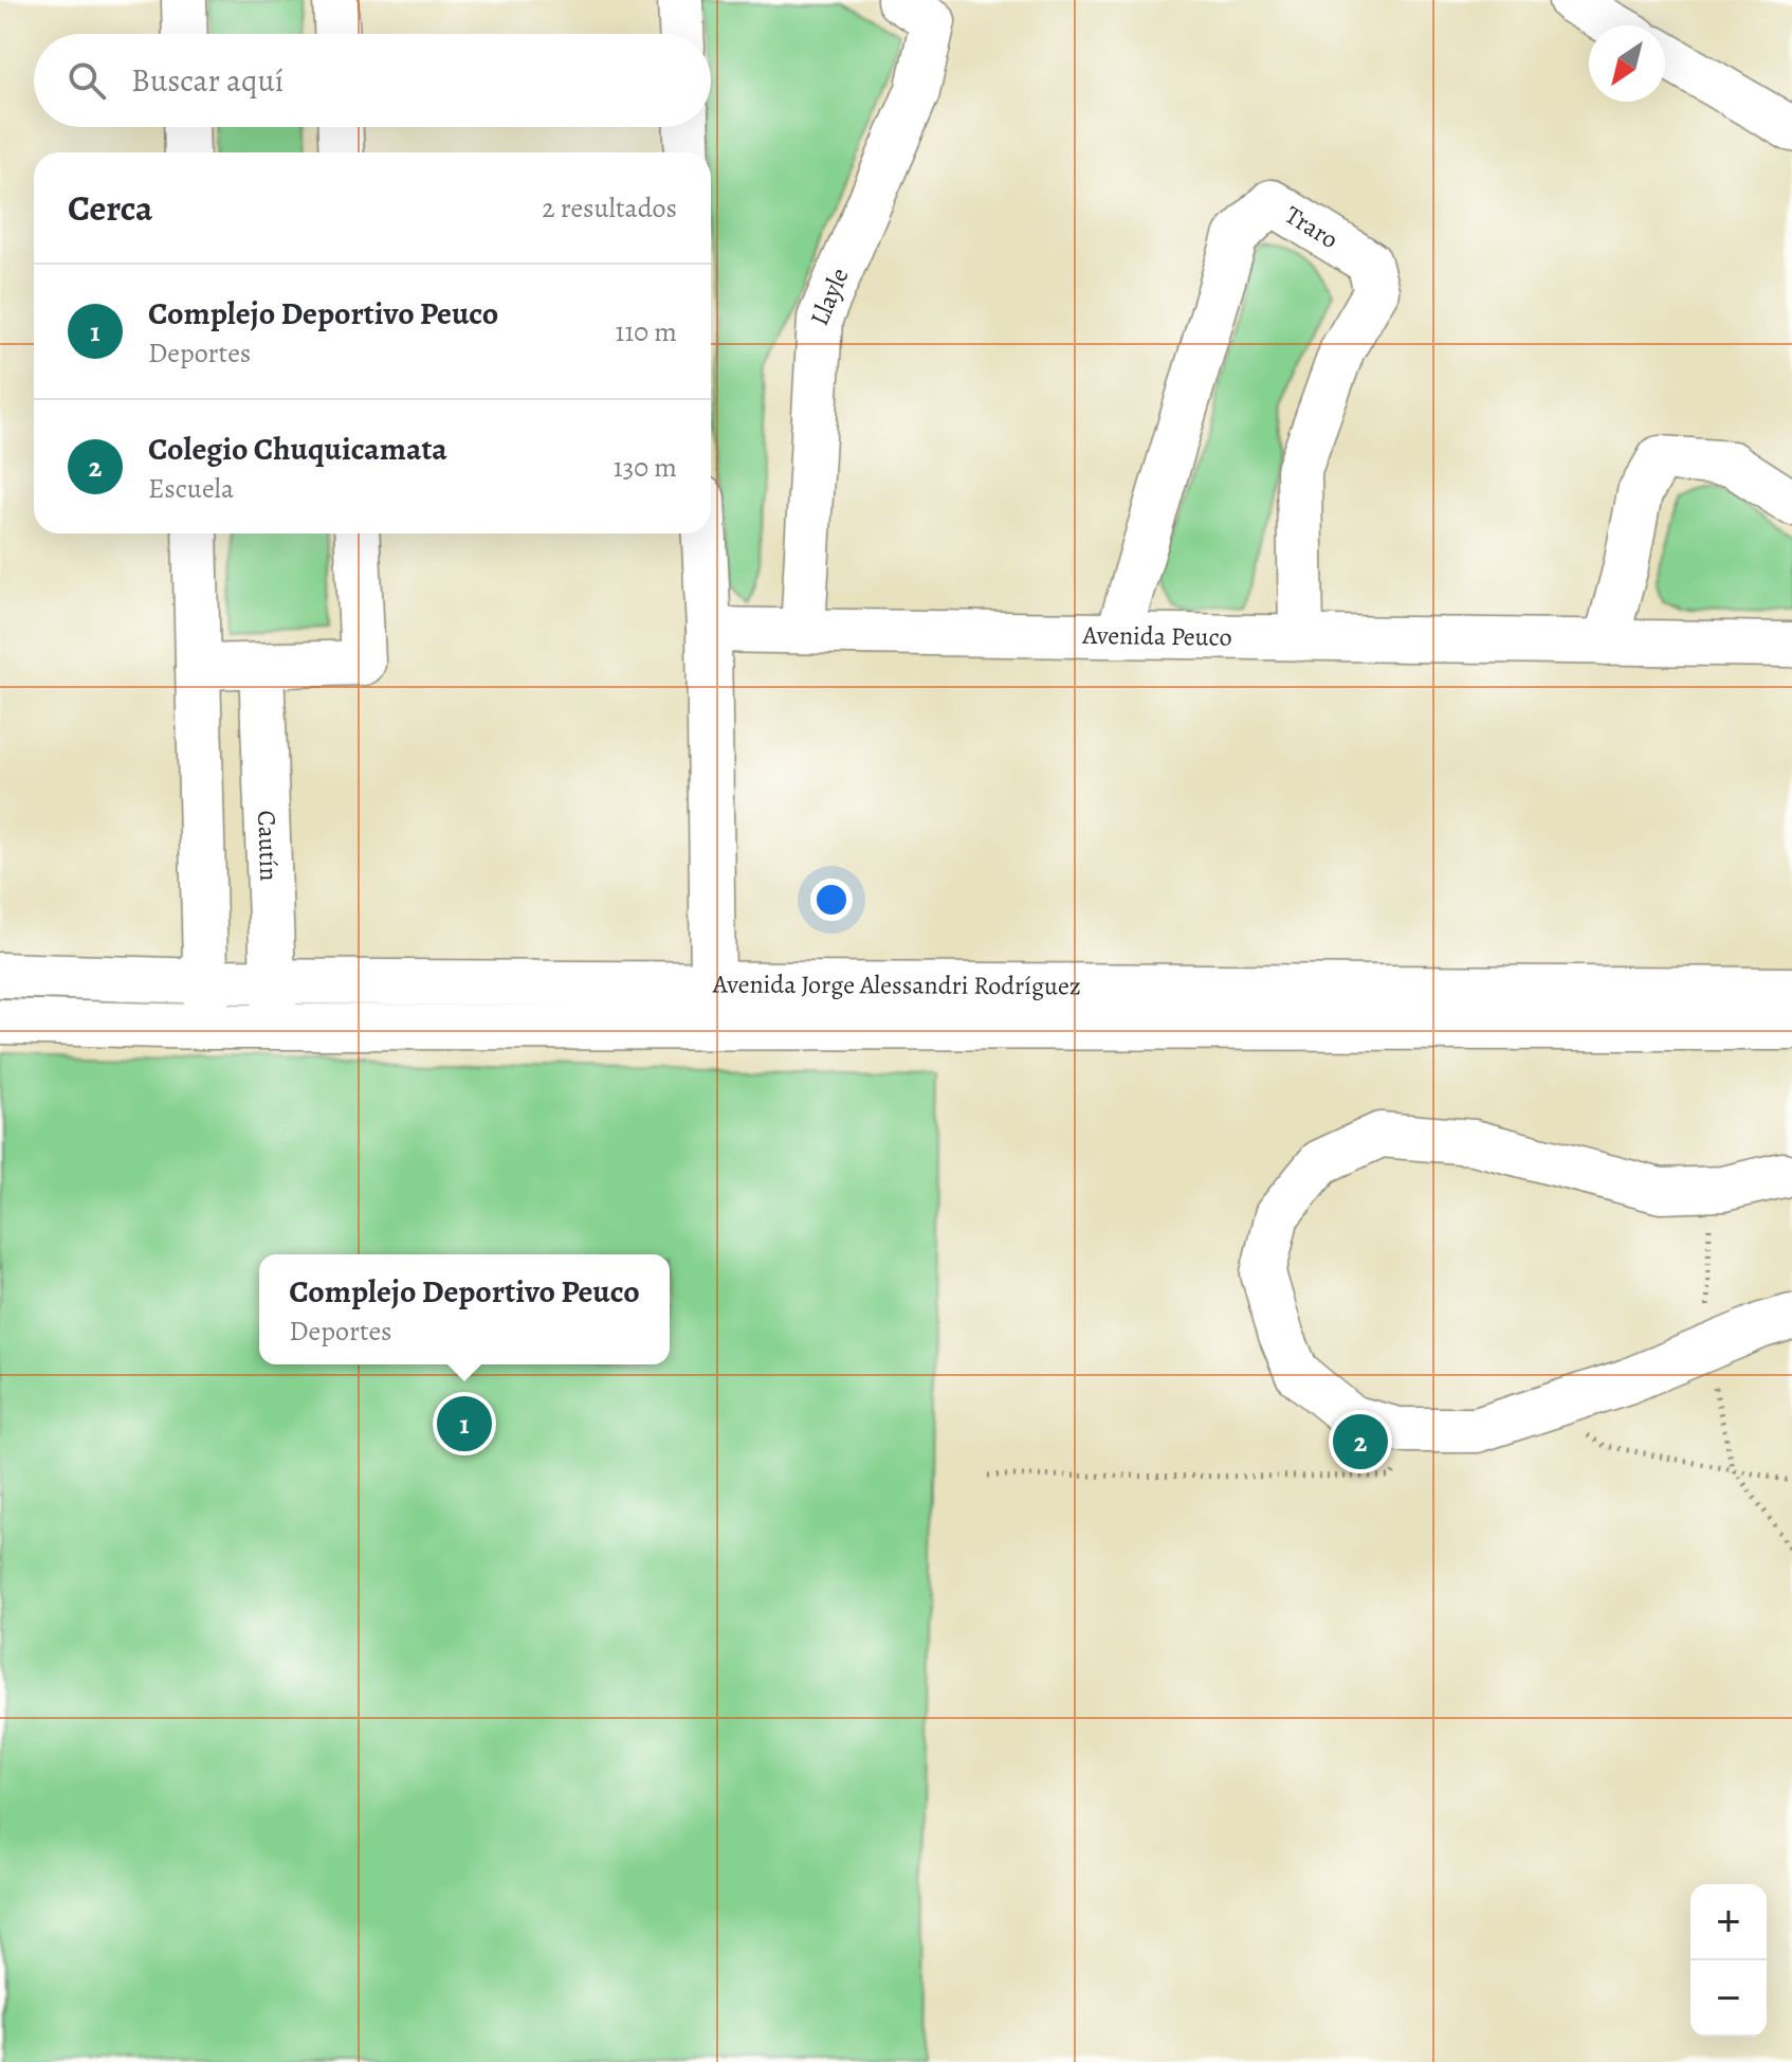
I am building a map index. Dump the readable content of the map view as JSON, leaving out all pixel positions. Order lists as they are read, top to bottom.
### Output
{
  "streets": {
    "street": [
      "Traro",
      "Llayle",
      "Avenida Peuco",
      "Cautín",
      "Avenida Jorge Alessandri Rodríguez"
    ]
  },
  "crossings": [
    ["Traro", "Avenida Peuco"],
    ["Llayle", "Avenida Peuco"],
    ["Cautín", "Avenida Jorge Alessandri Rodríguez"]
  ],
  "north": "bottom left",
  "page": {
    "search": "Buscar aquí",
    "heading": ["Cerca", "2 resultados"],
    "list": [
      {
        "mark": "1",
        "name": "Complejo Deportivo Peuco",
        "note": "Deportes",
        "value": "110 m"
      },
      {
        "mark": "2",
        "name": "Colegio Chuquicamata",
        "note": "Escuela",
        "value": "130 m"
      }
    ],
    "popup": ["Complejo Deportivo Peuco", "Deportes"],
    "pins": ["1", "2"],
    "map_buttons": ["+", "−"]
  }
}
